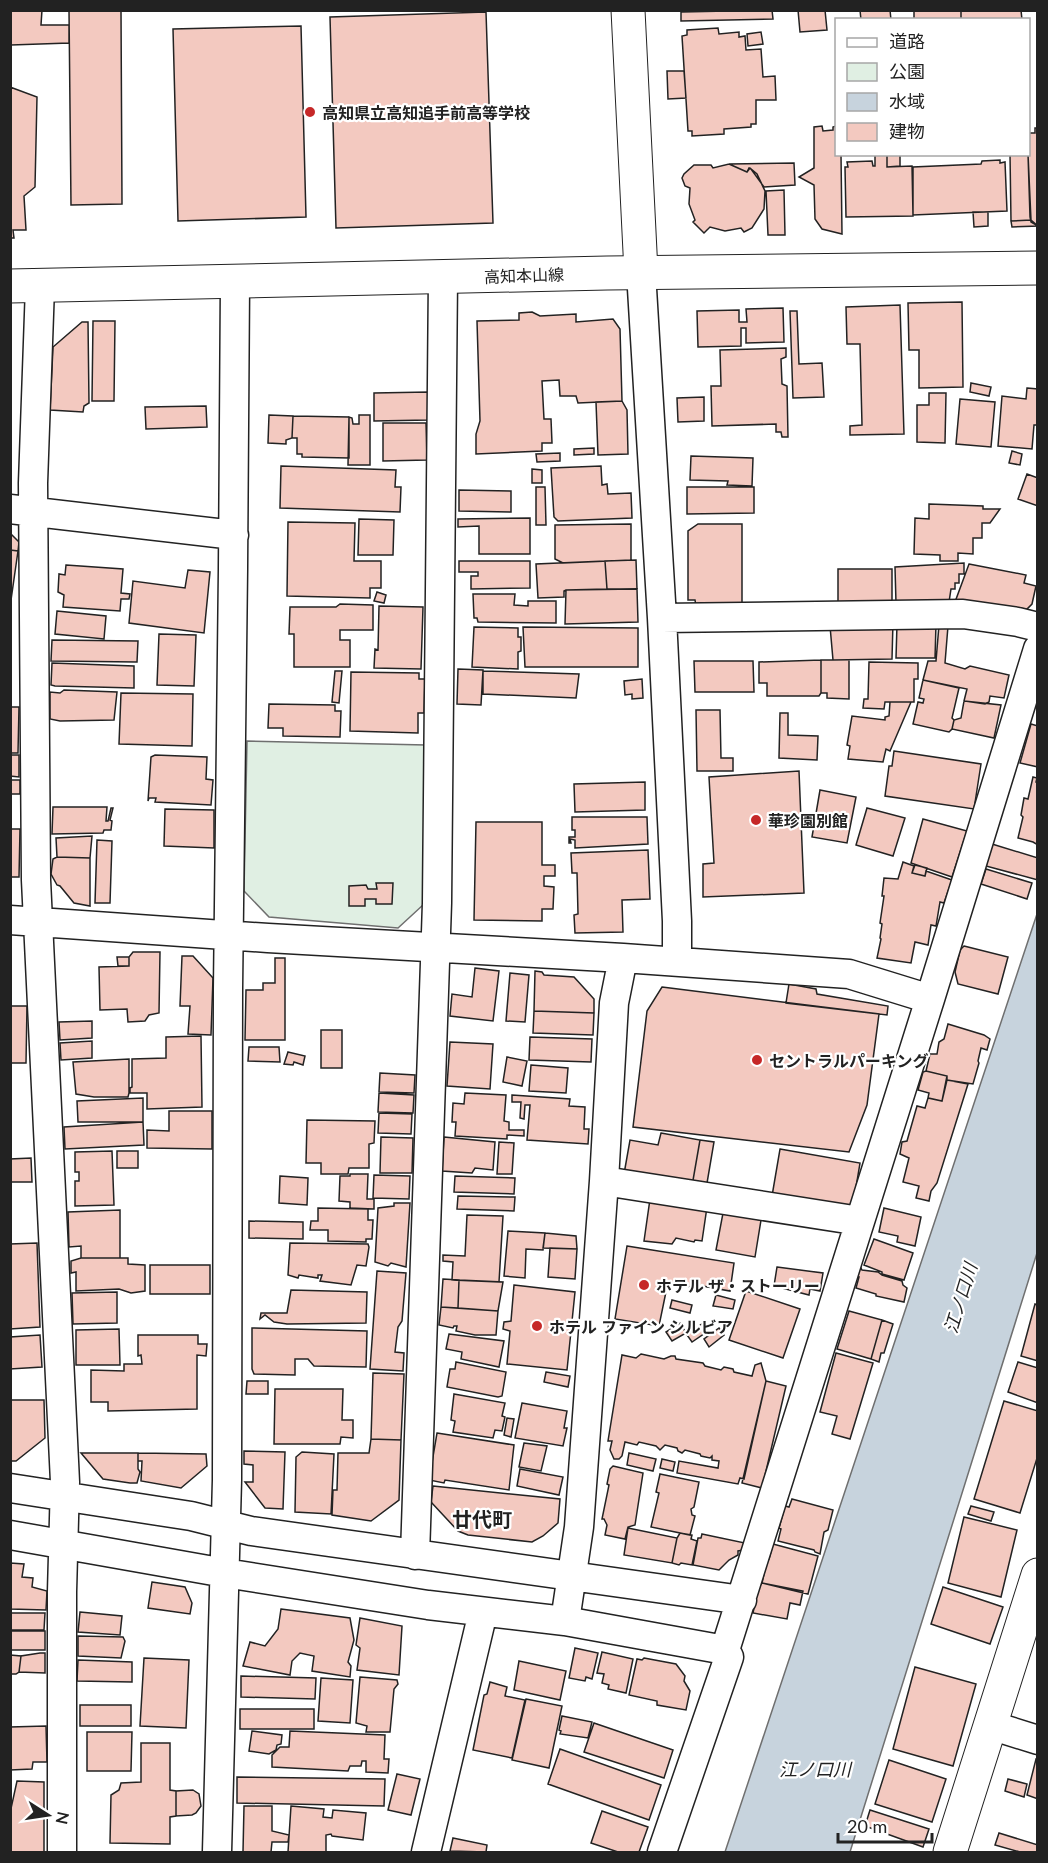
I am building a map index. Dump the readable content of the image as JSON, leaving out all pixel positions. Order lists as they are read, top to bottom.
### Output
{
  "streets": {
    "main road": ["高知本山線"]
  },
  "districts": ["廿代町"],
  "water": ["江ノ口川"],
  "places": [
    "高知県立高知追手前高等学校",
    "華珍園別館",
    "セントラルパーキング",
    "ホテル ザ・ストーリー",
    "ホテル ファイン シルビア"
  ],
  "legend": [
    "道路",
    "公園",
    "水域",
    "建物"
  ],
  "scale_bar": "20 m",
  "north": "right"
}
